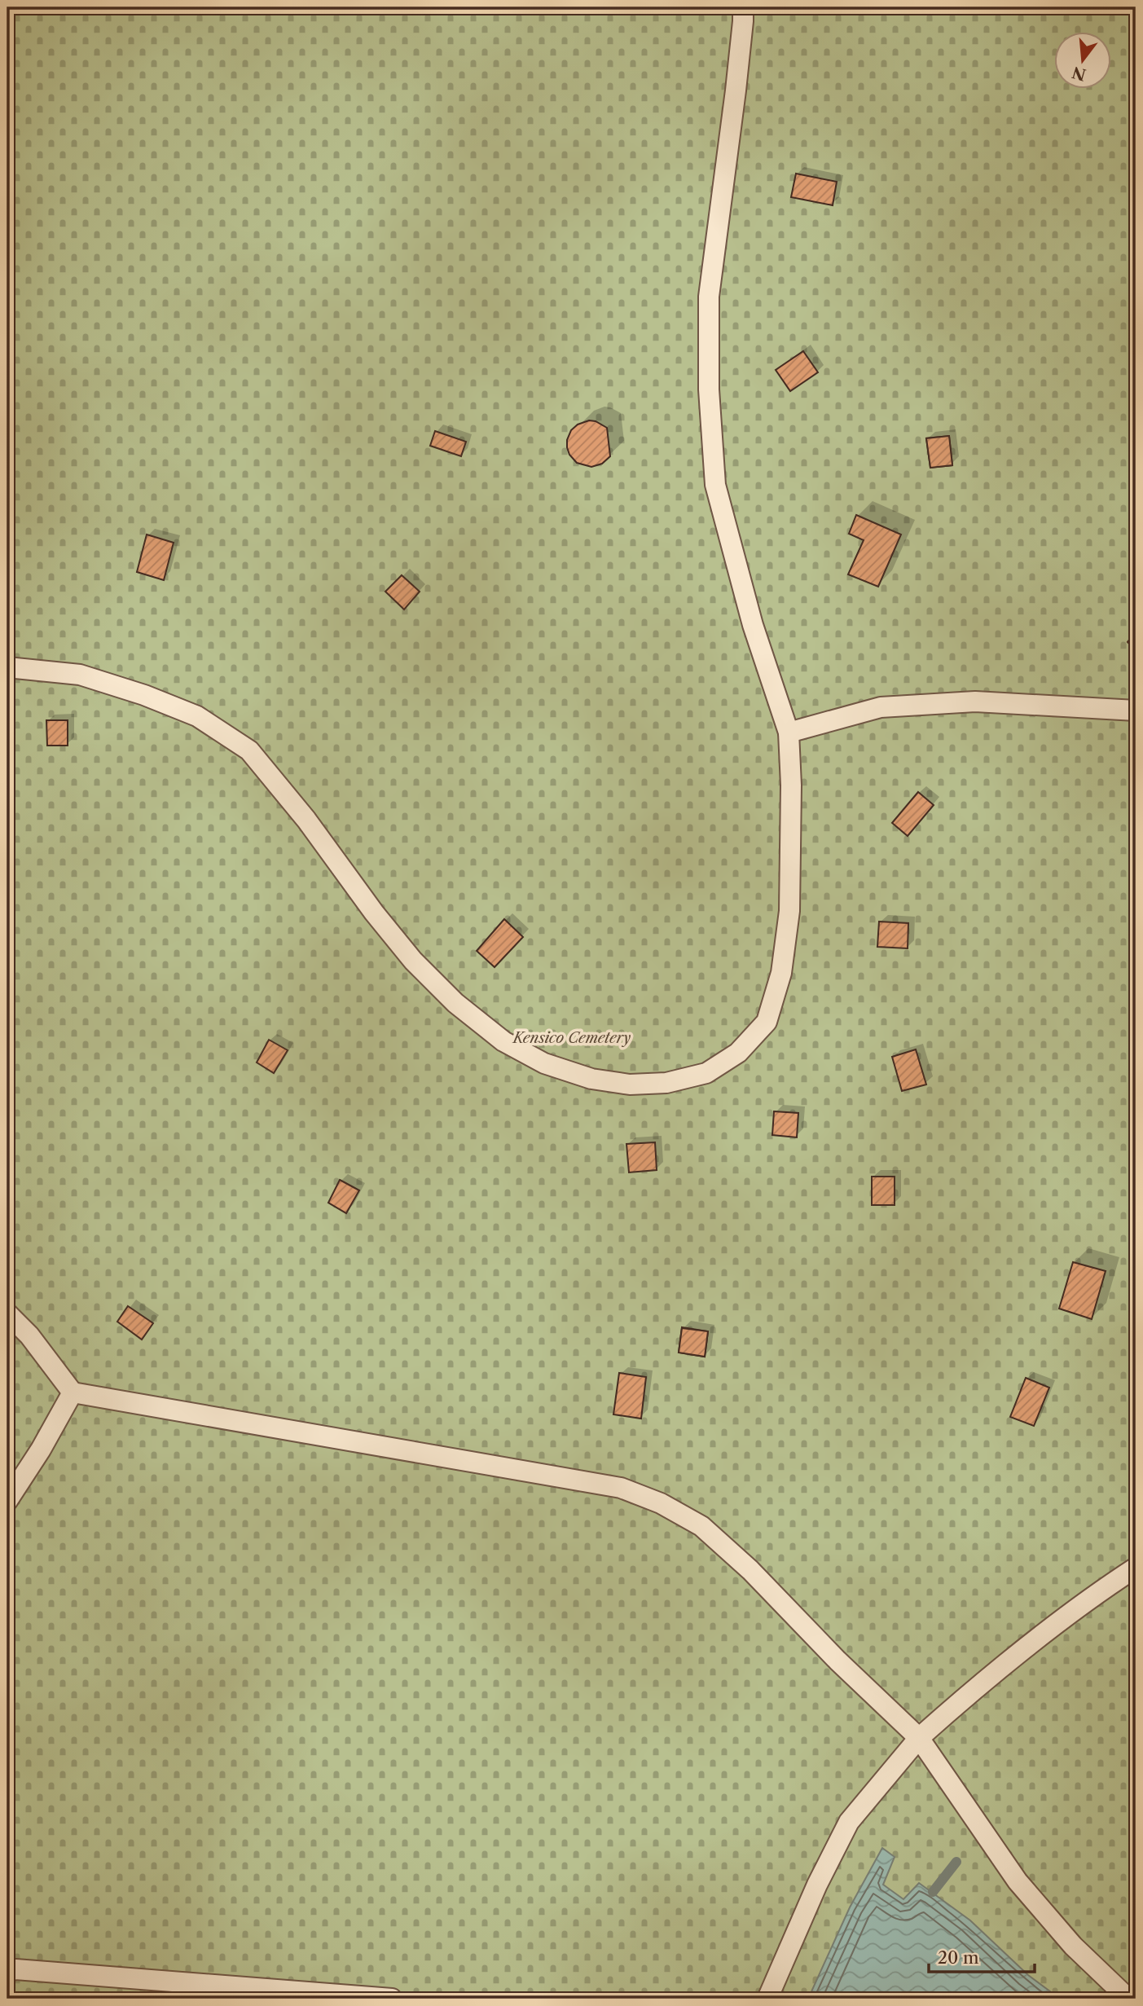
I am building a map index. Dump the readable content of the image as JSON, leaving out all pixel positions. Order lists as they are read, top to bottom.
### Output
{
  "parks": ["Kensico Cemetery"],
  "scale_bar": "20 m",
  "north": "bottom"
}
